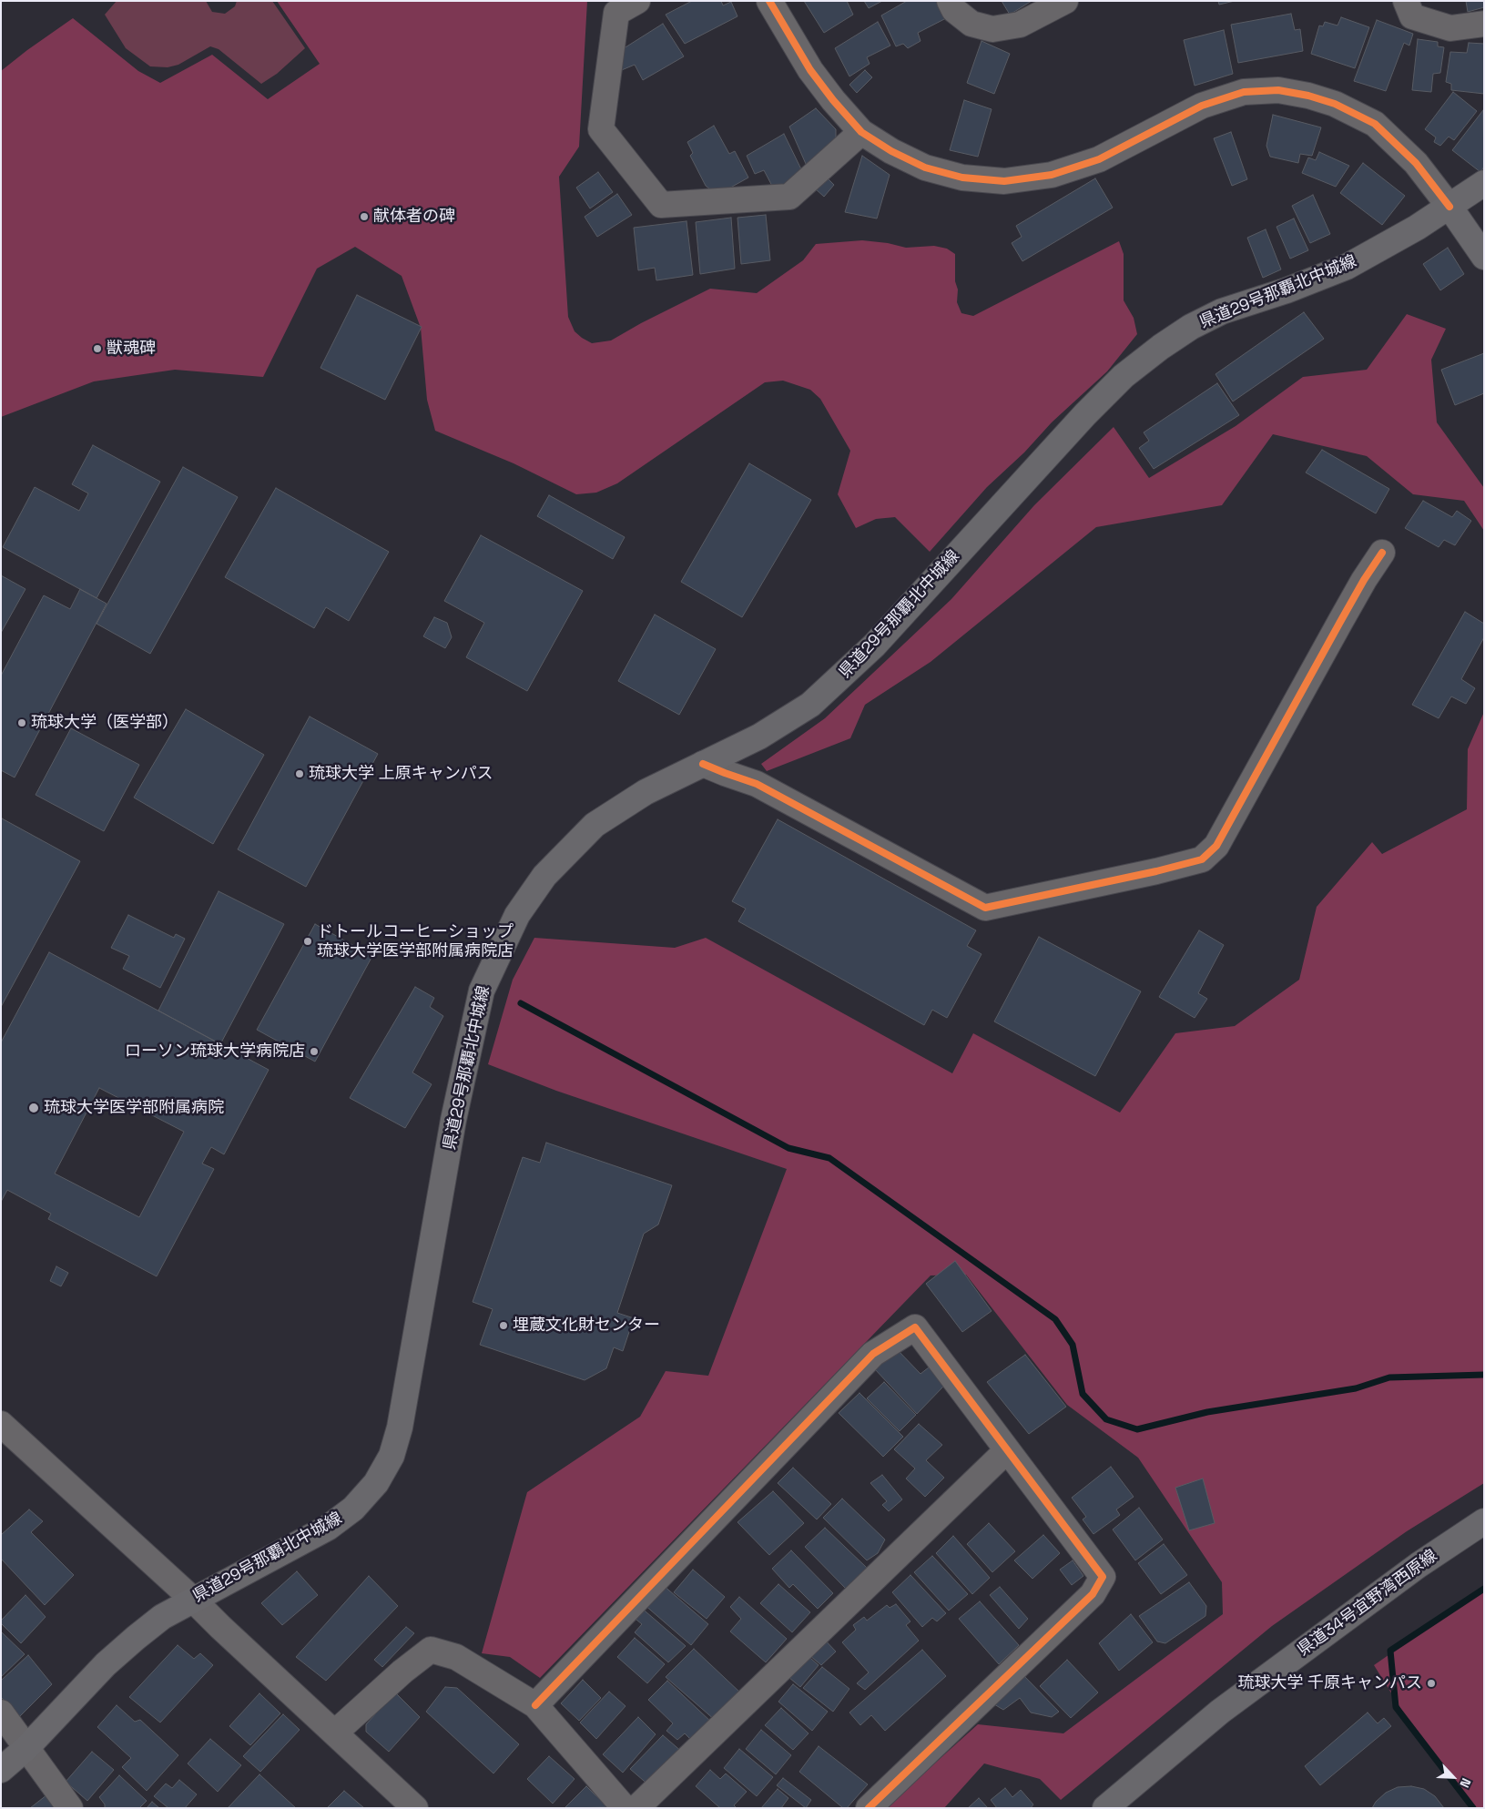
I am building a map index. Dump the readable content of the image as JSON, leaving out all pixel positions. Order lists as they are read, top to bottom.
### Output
{
  "streets": {
    "main road": ["県道29号那覇北中城線", "県道34号宜野湾西原線"]
  },
  "places": [
    "献体者の碑",
    "獣魂碑",
    "琉球大学（医学部）",
    "琉球大学 上原キャンパス",
    "ドトールコーヒーショップ 琉球大学医学部附属病院店",
    "ローソン琉球大学病院店",
    "琉球大学医学部附属病院",
    "埋蔵文化財センター",
    "琉球大学 千原キャンパス"
  ],
  "north": "bottom right"
}
